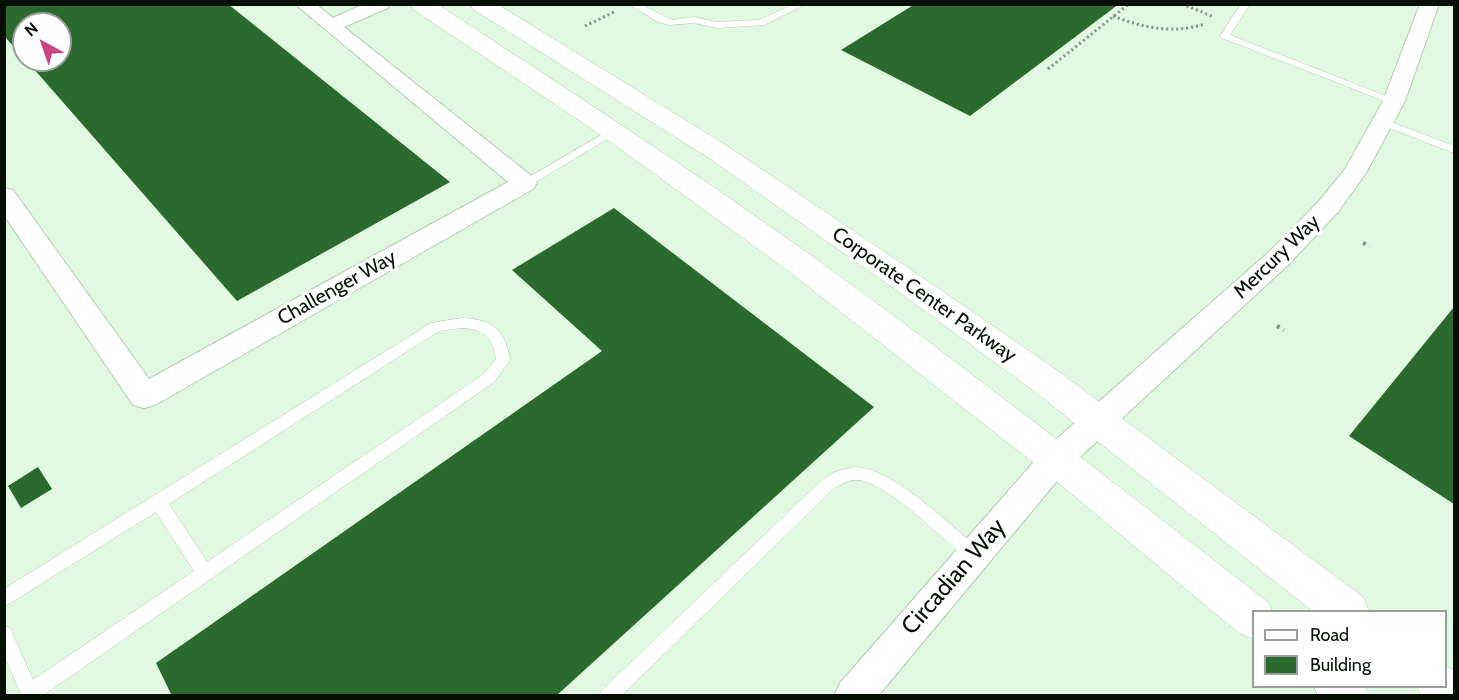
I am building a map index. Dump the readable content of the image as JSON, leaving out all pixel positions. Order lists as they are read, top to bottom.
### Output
{
  "streets": {
    "street": [
      "Mercury Way",
      "Challenger Way",
      "Corporate Center Parkway",
      "Circadian Way"
    ]
  },
  "crossings": [
    ["Mercury Way", "Corporate Center Parkway"],
    ["Mercury Way", "Circadian Way"]
  ],
  "legend": ["Road", "Building"],
  "north": "top left"
}
